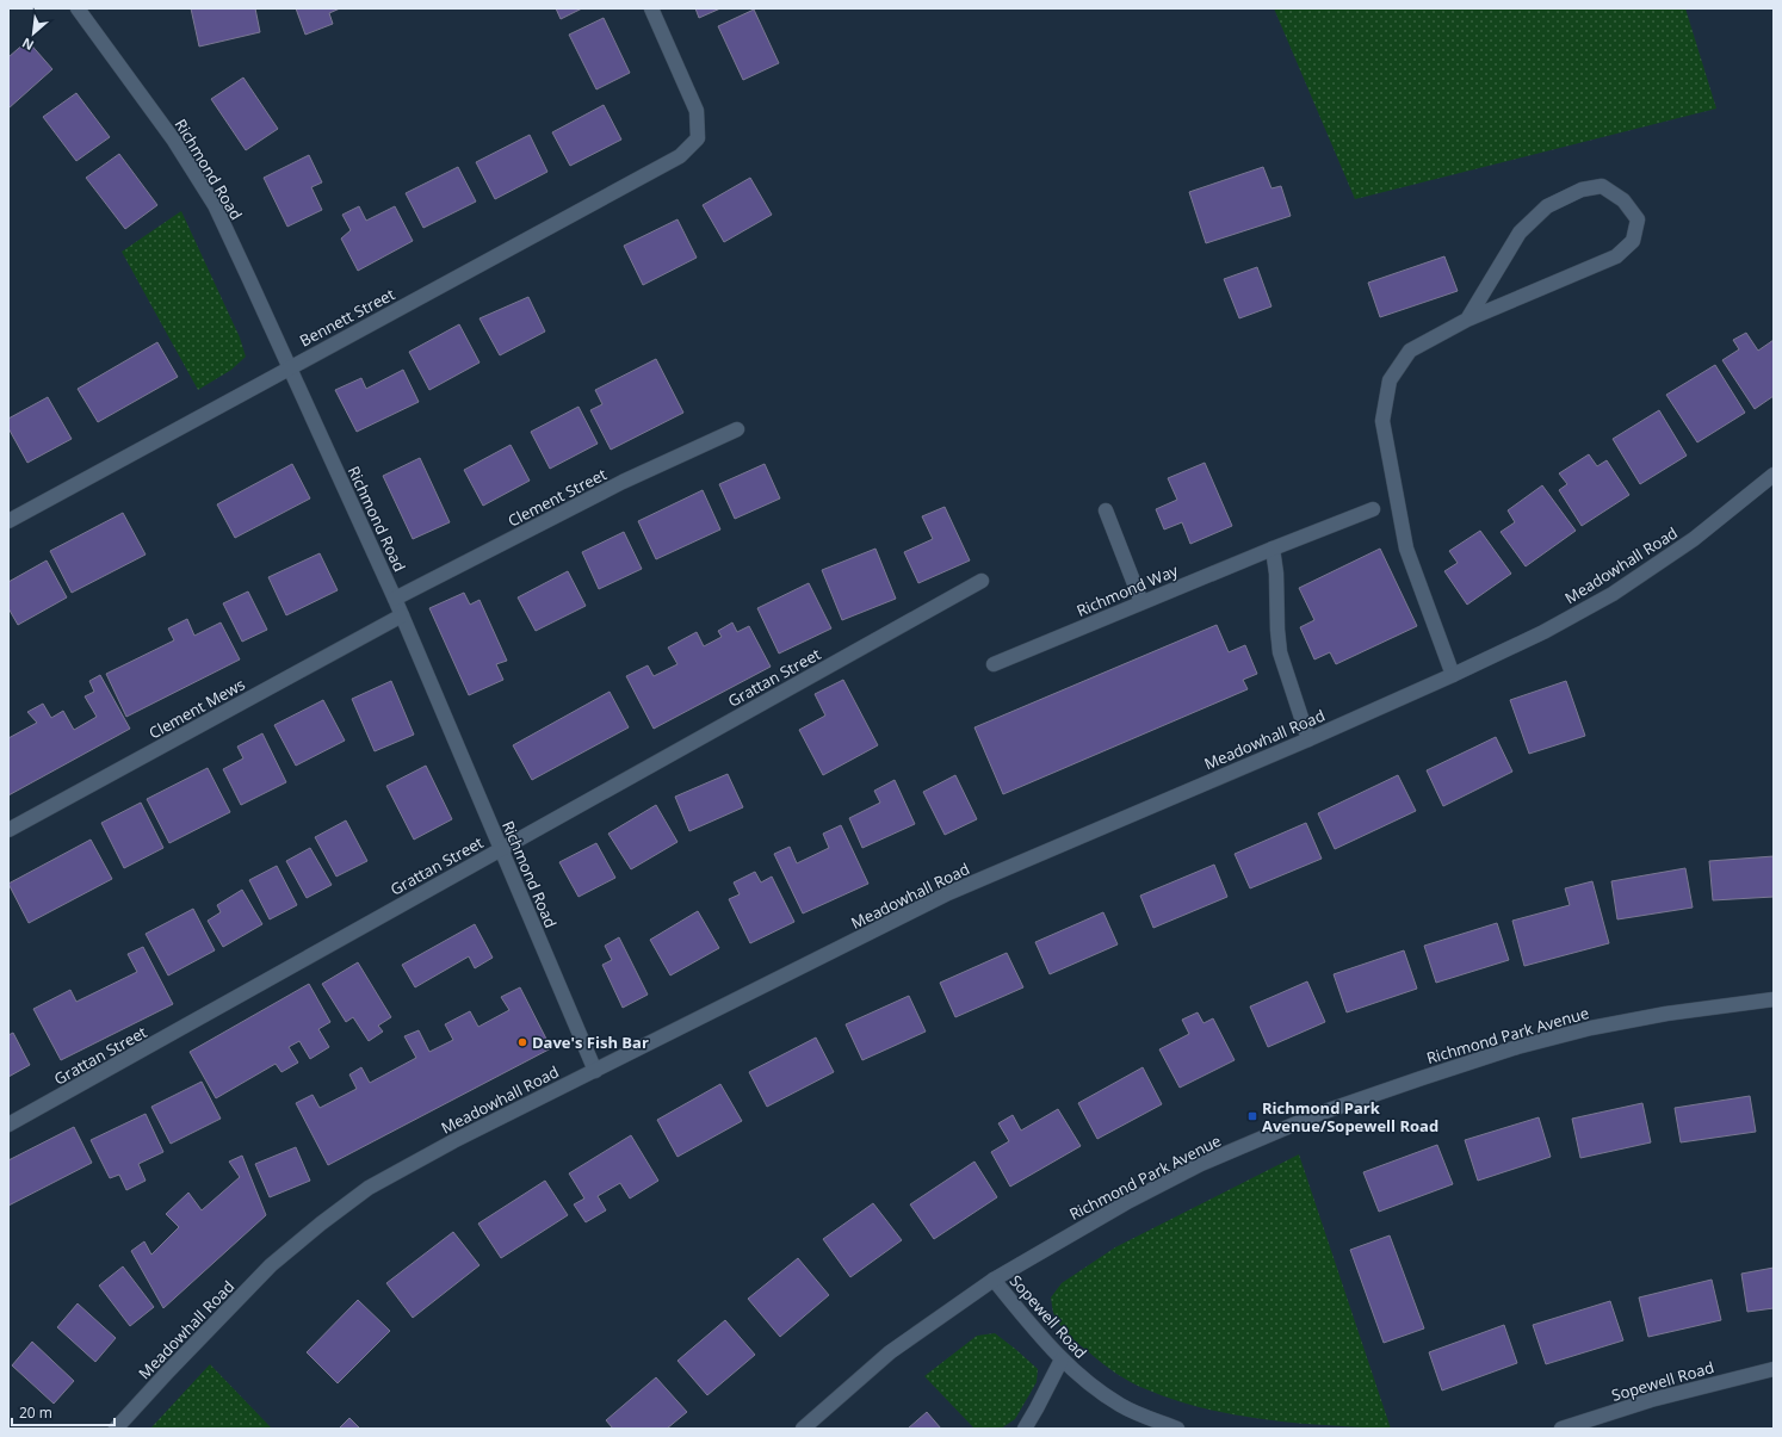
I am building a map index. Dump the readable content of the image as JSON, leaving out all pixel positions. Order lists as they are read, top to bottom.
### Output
{
  "streets": {
    "street": [
      "Richmond Road",
      "Bennett Street",
      "Clement Street",
      "Meadowhall Road",
      "Richmond Way",
      "Grattan Street",
      "Clement Mews",
      "Richmond Park Avenue",
      "Sopewell Road"
    ]
  },
  "crossings": [
    ["Richmond Road", "Bennett Street"],
    ["Richmond Road", "Clement Street"],
    ["Richmond Road", "Meadowhall Road"],
    ["Richmond Road", "Grattan Street"],
    ["Richmond Road", "Clement Mews"],
    ["Richmond Park Avenue", "Sopewell Road"]
  ],
  "places": {
    "other": ["Dave's Fish Bar"],
    "transit": ["Richmond Park Avenue/Sopewell Road"]
  },
  "scale_bar": "20 m",
  "north": "bottom left"
}
